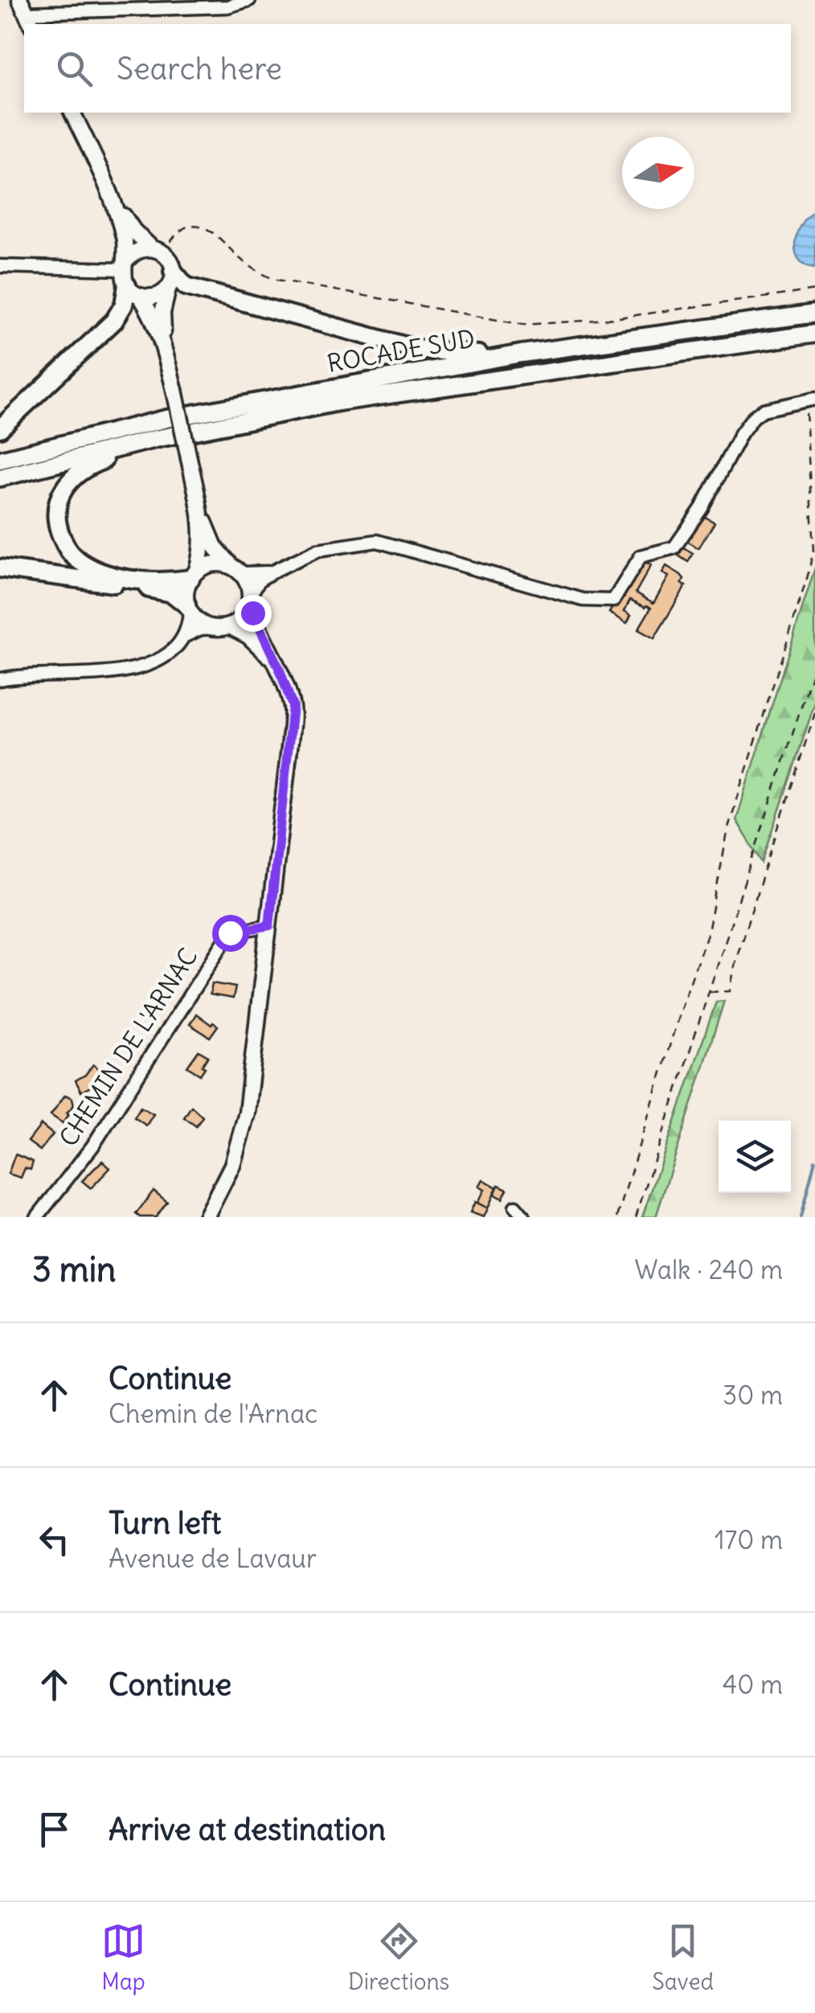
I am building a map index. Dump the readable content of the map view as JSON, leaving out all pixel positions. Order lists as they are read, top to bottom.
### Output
{
  "streets": {
    "highway": ["ROCADE SUD"],
    "street": ["CHEMIN DE L'ARNAC"]
  },
  "north": "right",
  "page": {
    "search": "Search here",
    "heading": ["3 min", "Walk · 240 m"],
    "list": [
      ["Continue", "Chemin de l'Arnac", "30 m"],
      ["Turn left", "Avenue de Lavaur", "170 m"],
      ["Continue", "40 m"],
      "Arrive at destination"
    ],
    "nav": ["Map", "Directions", "Saved"]
  }
}
